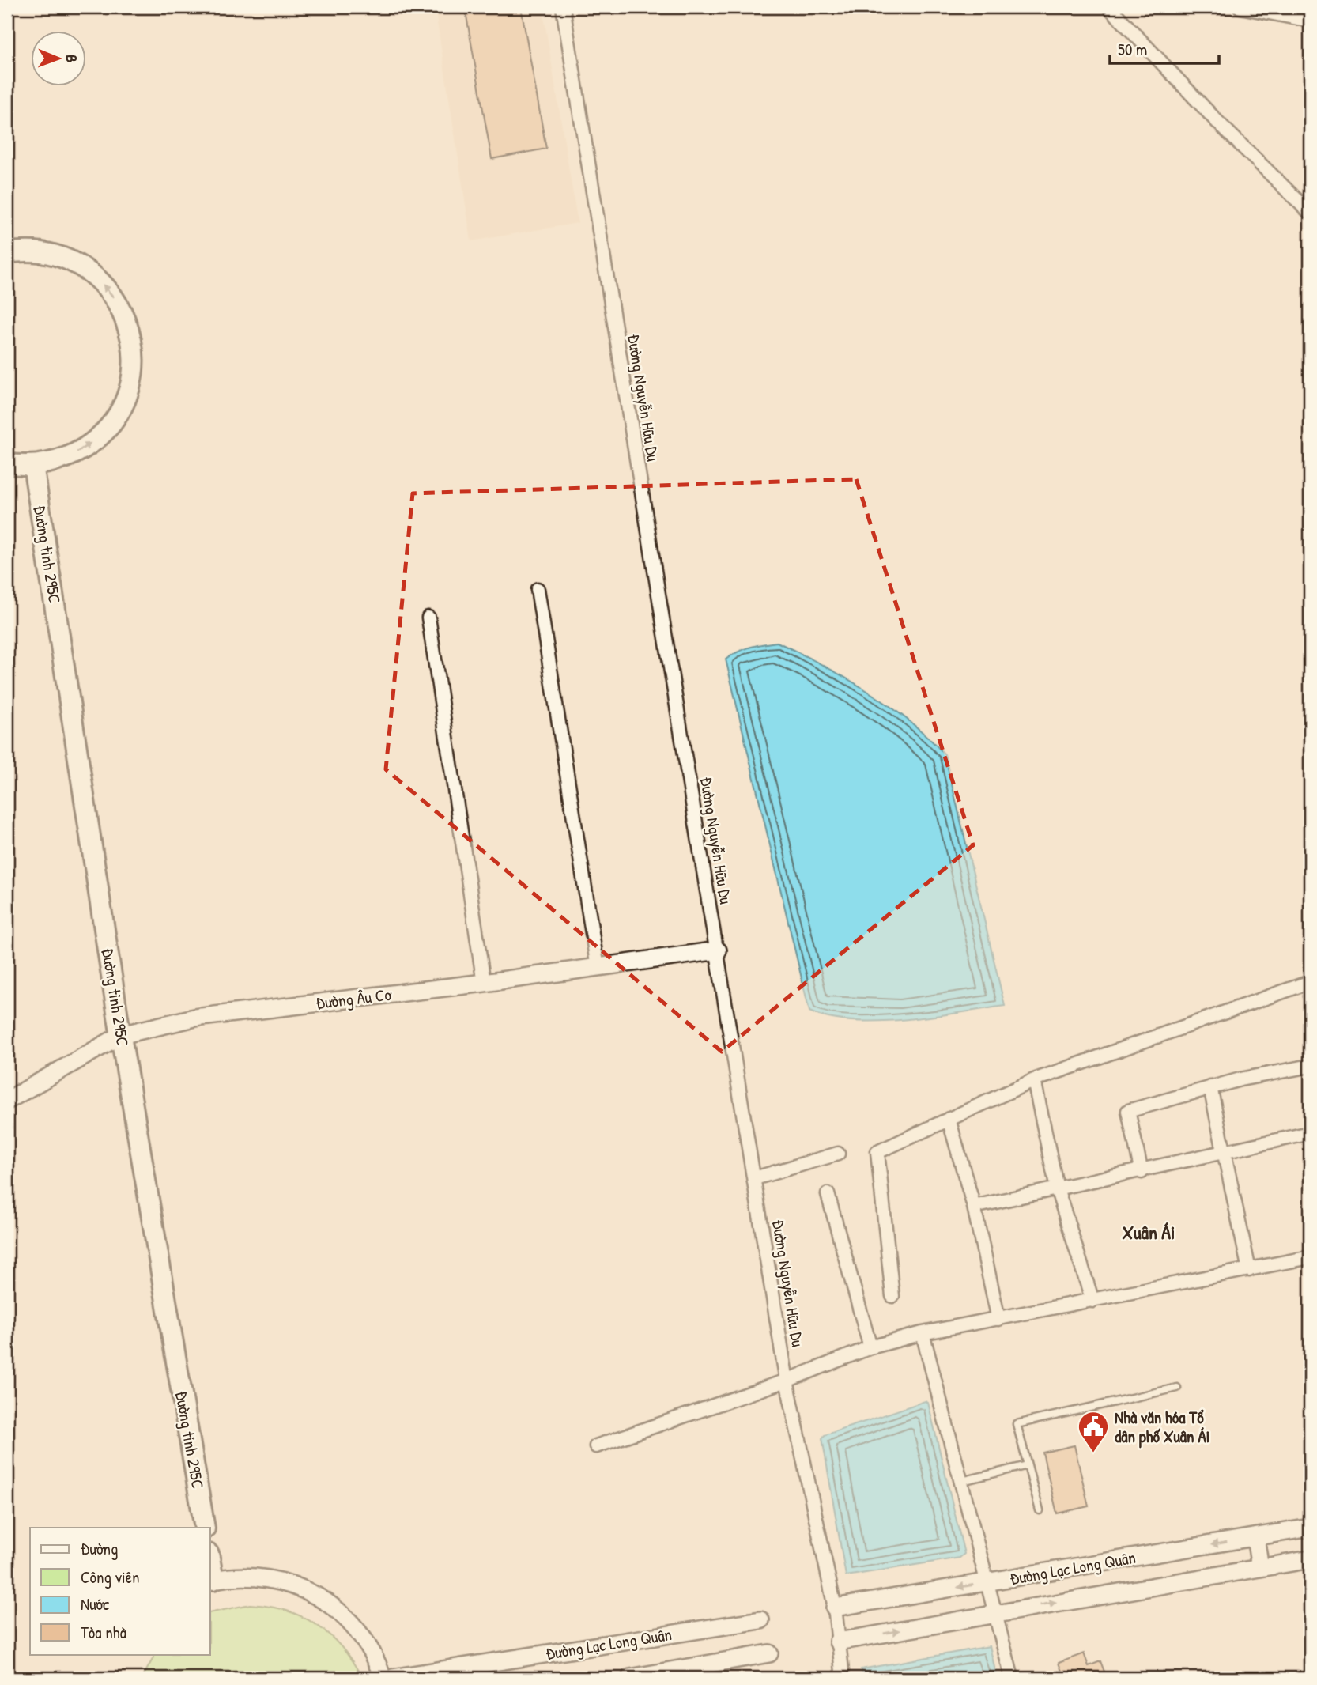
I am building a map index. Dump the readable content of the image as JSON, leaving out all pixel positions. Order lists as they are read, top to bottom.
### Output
{
  "streets": {
    "main road": ["Đường tỉnh 295C", "Đường Âu Cơ", "Đường Lạc Long Quân"],
    "street": ["Đường Nguyễn Hữu Du"]
  },
  "crossings": [
    ["Đường Nguyễn Hữu Du", "Đường Âu Cơ"],
    ["Đường Nguyễn Hữu Du", "Đường Lạc Long Quân"],
    ["Đường tỉnh 295C", "Đường Âu Cơ"]
  ],
  "districts": ["Xuân Ái"],
  "places": {
    "public building": ["Nhà văn hóa Tổ dân phố Xuân Ái"]
  },
  "legend": [
    "Đường",
    "Công viên",
    "Nước",
    "Tòa nhà"
  ],
  "scale_bar": "50 m",
  "north": "right"
}
